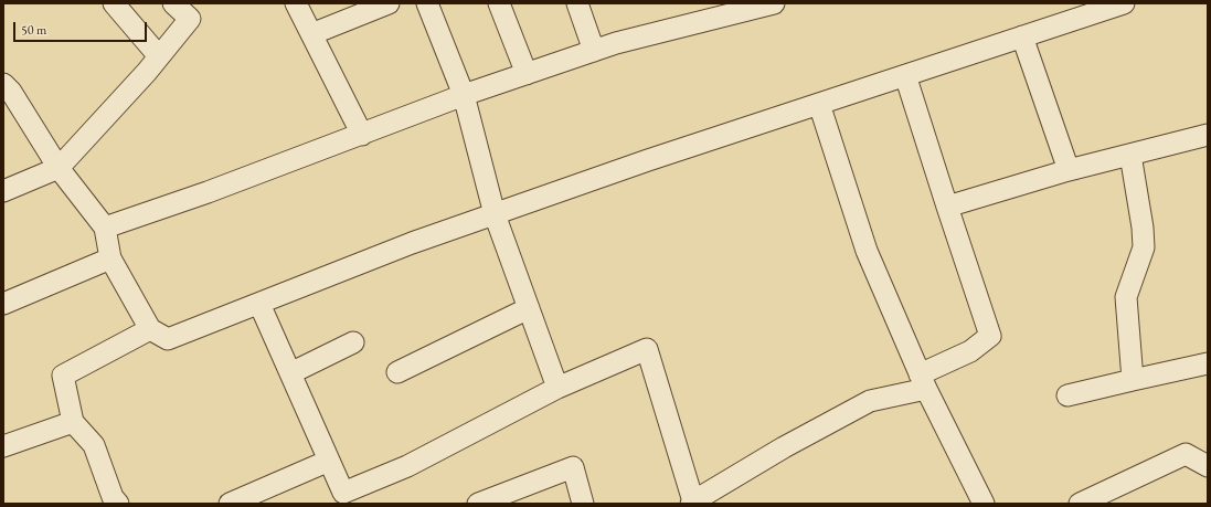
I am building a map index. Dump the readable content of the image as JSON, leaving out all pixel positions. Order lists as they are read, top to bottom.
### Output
{
  "scale_bar": "50 m"
}
